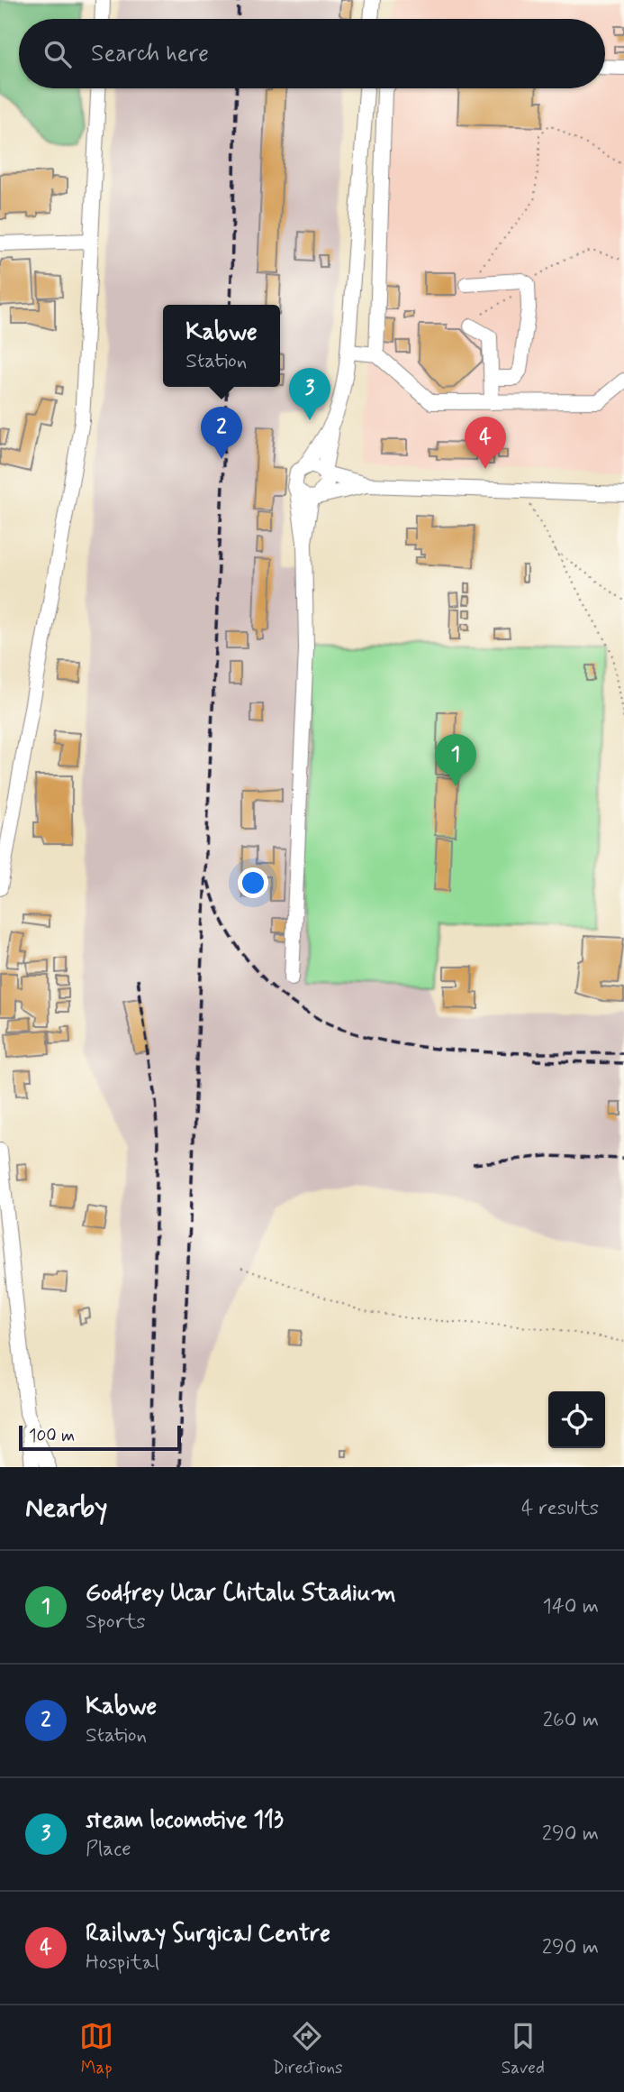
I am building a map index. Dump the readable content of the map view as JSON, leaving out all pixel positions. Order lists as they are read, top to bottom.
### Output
{
  "scale_bar": "100 m",
  "page": {
    "search": "Search here",
    "popup": ["Kabwe", "Station"],
    "pins": [
      "3",
      "2",
      "4",
      "1"
    ],
    "scale": "100 m",
    "heading": ["Nearby", "4 results"],
    "list": [
      {
        "mark": "1",
        "name": "Godfrey Ucar Chitalu Stadium",
        "note": "Sports",
        "value": "140 m"
      },
      {
        "mark": "2",
        "name": "Kabwe",
        "note": "Station",
        "value": "260 m"
      },
      {
        "mark": "3",
        "name": "steam locomotive 113",
        "note": "Place",
        "value": "290 m"
      },
      {
        "mark": "4",
        "name": "Railway Surgical Centre",
        "note": "Hospital",
        "value": "290 m"
      }
    ],
    "nav": ["Map", "Directions", "Saved"]
  }
}
